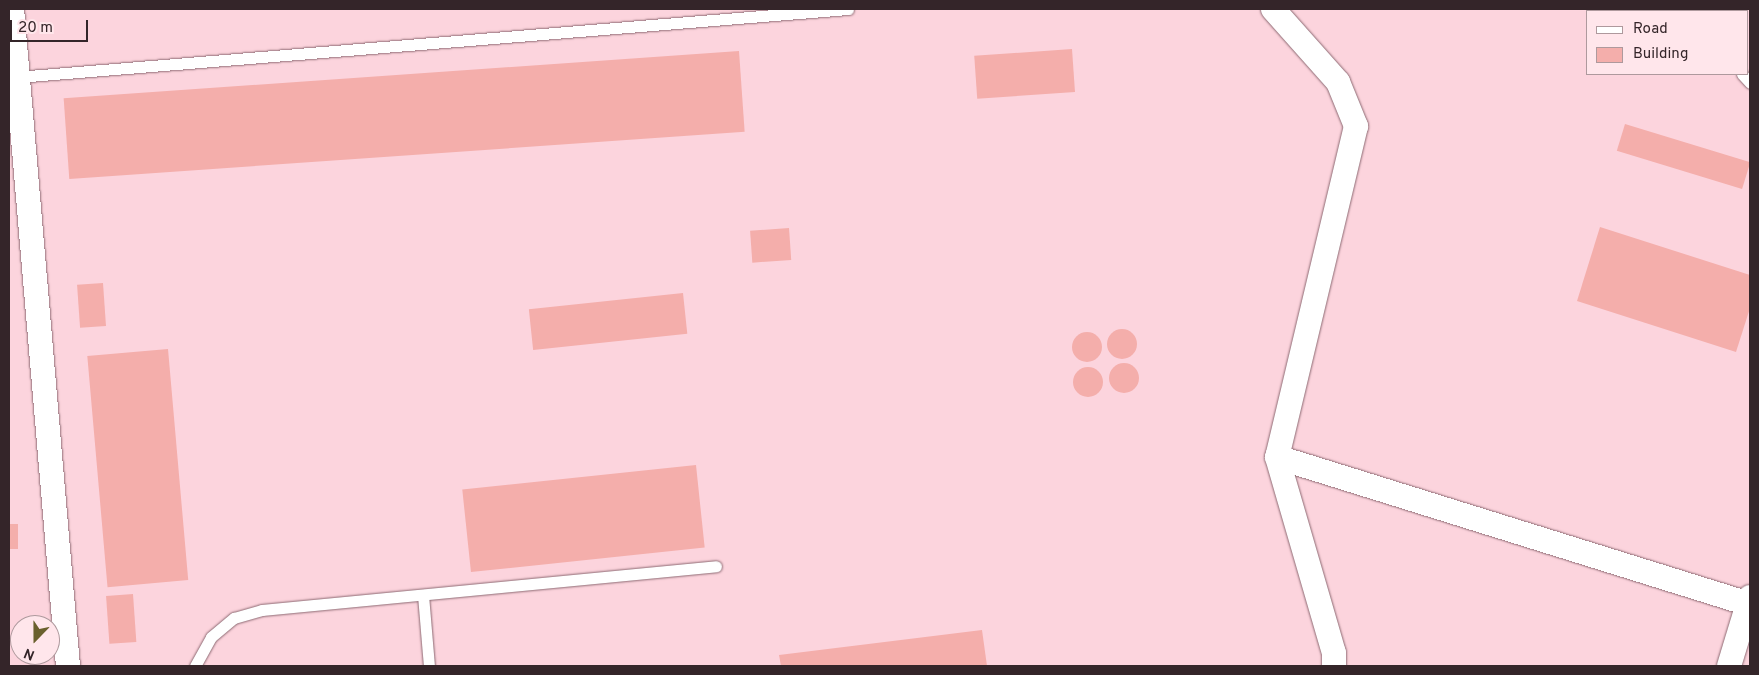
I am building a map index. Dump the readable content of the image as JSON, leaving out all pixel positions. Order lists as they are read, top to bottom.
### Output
{
  "legend": ["Road", "Building"],
  "scale_bar": "20 m",
  "north": "bottom"
}
